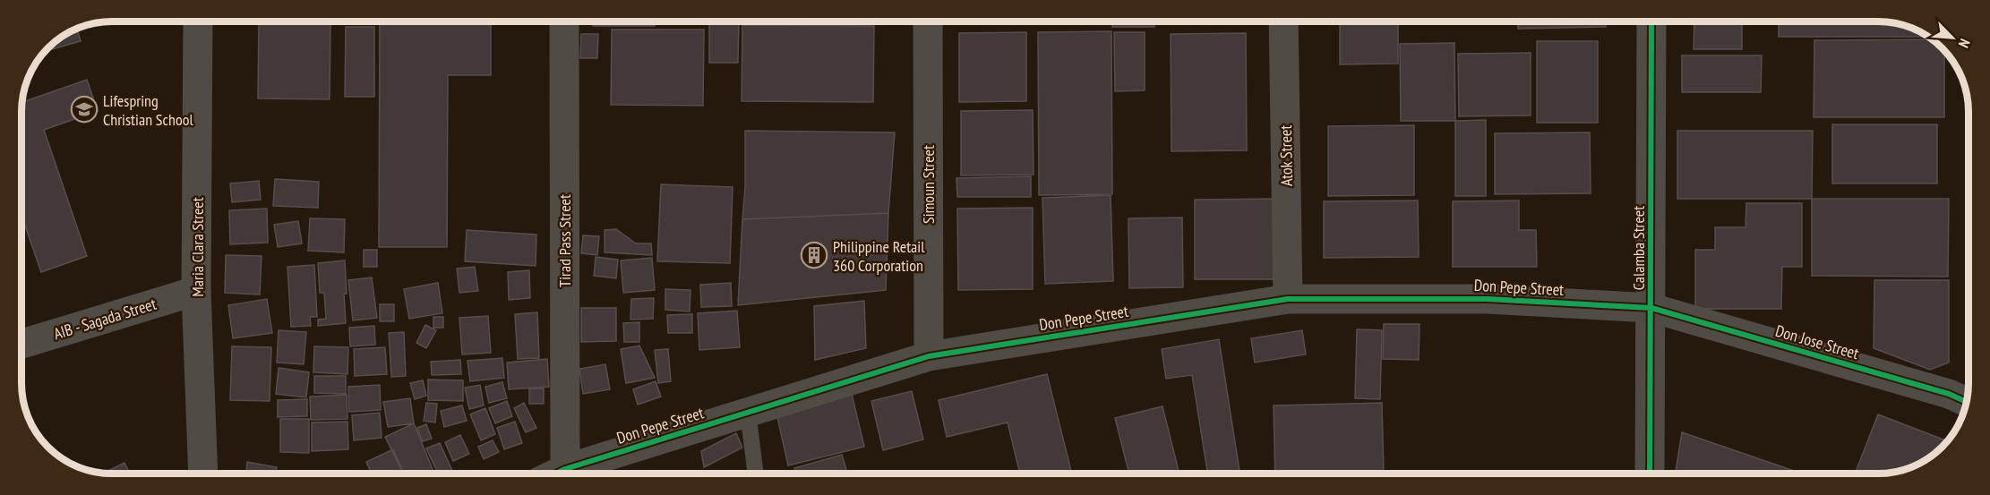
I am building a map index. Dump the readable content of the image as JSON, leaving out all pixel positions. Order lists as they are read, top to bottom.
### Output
{
  "streets": {
    "street": [
      "Atok Street",
      "Simoun Street",
      "Tirad Pass Street",
      "Maria Clara Street",
      "Calamba Street",
      "Don Pepe Street",
      "AIB - Sagada Street",
      "Don Jose Street"
    ]
  },
  "crossings": [
    ["Atok Street", "Don Pepe Street"],
    ["Simoun Street", "Don Pepe Street"],
    ["Maria Clara Street", "AIB - Sagada Street"],
    ["Calamba Street", "Don Pepe Street"],
    ["Calamba Street", "Don Jose Street"],
    ["Don Pepe Street", "Don Jose Street"]
  ],
  "places": {
    "school or university": ["Lifespring Christian School"],
    "building": ["Philippine Retail 360 Corporation"]
  },
  "north": "bottom right"
}
